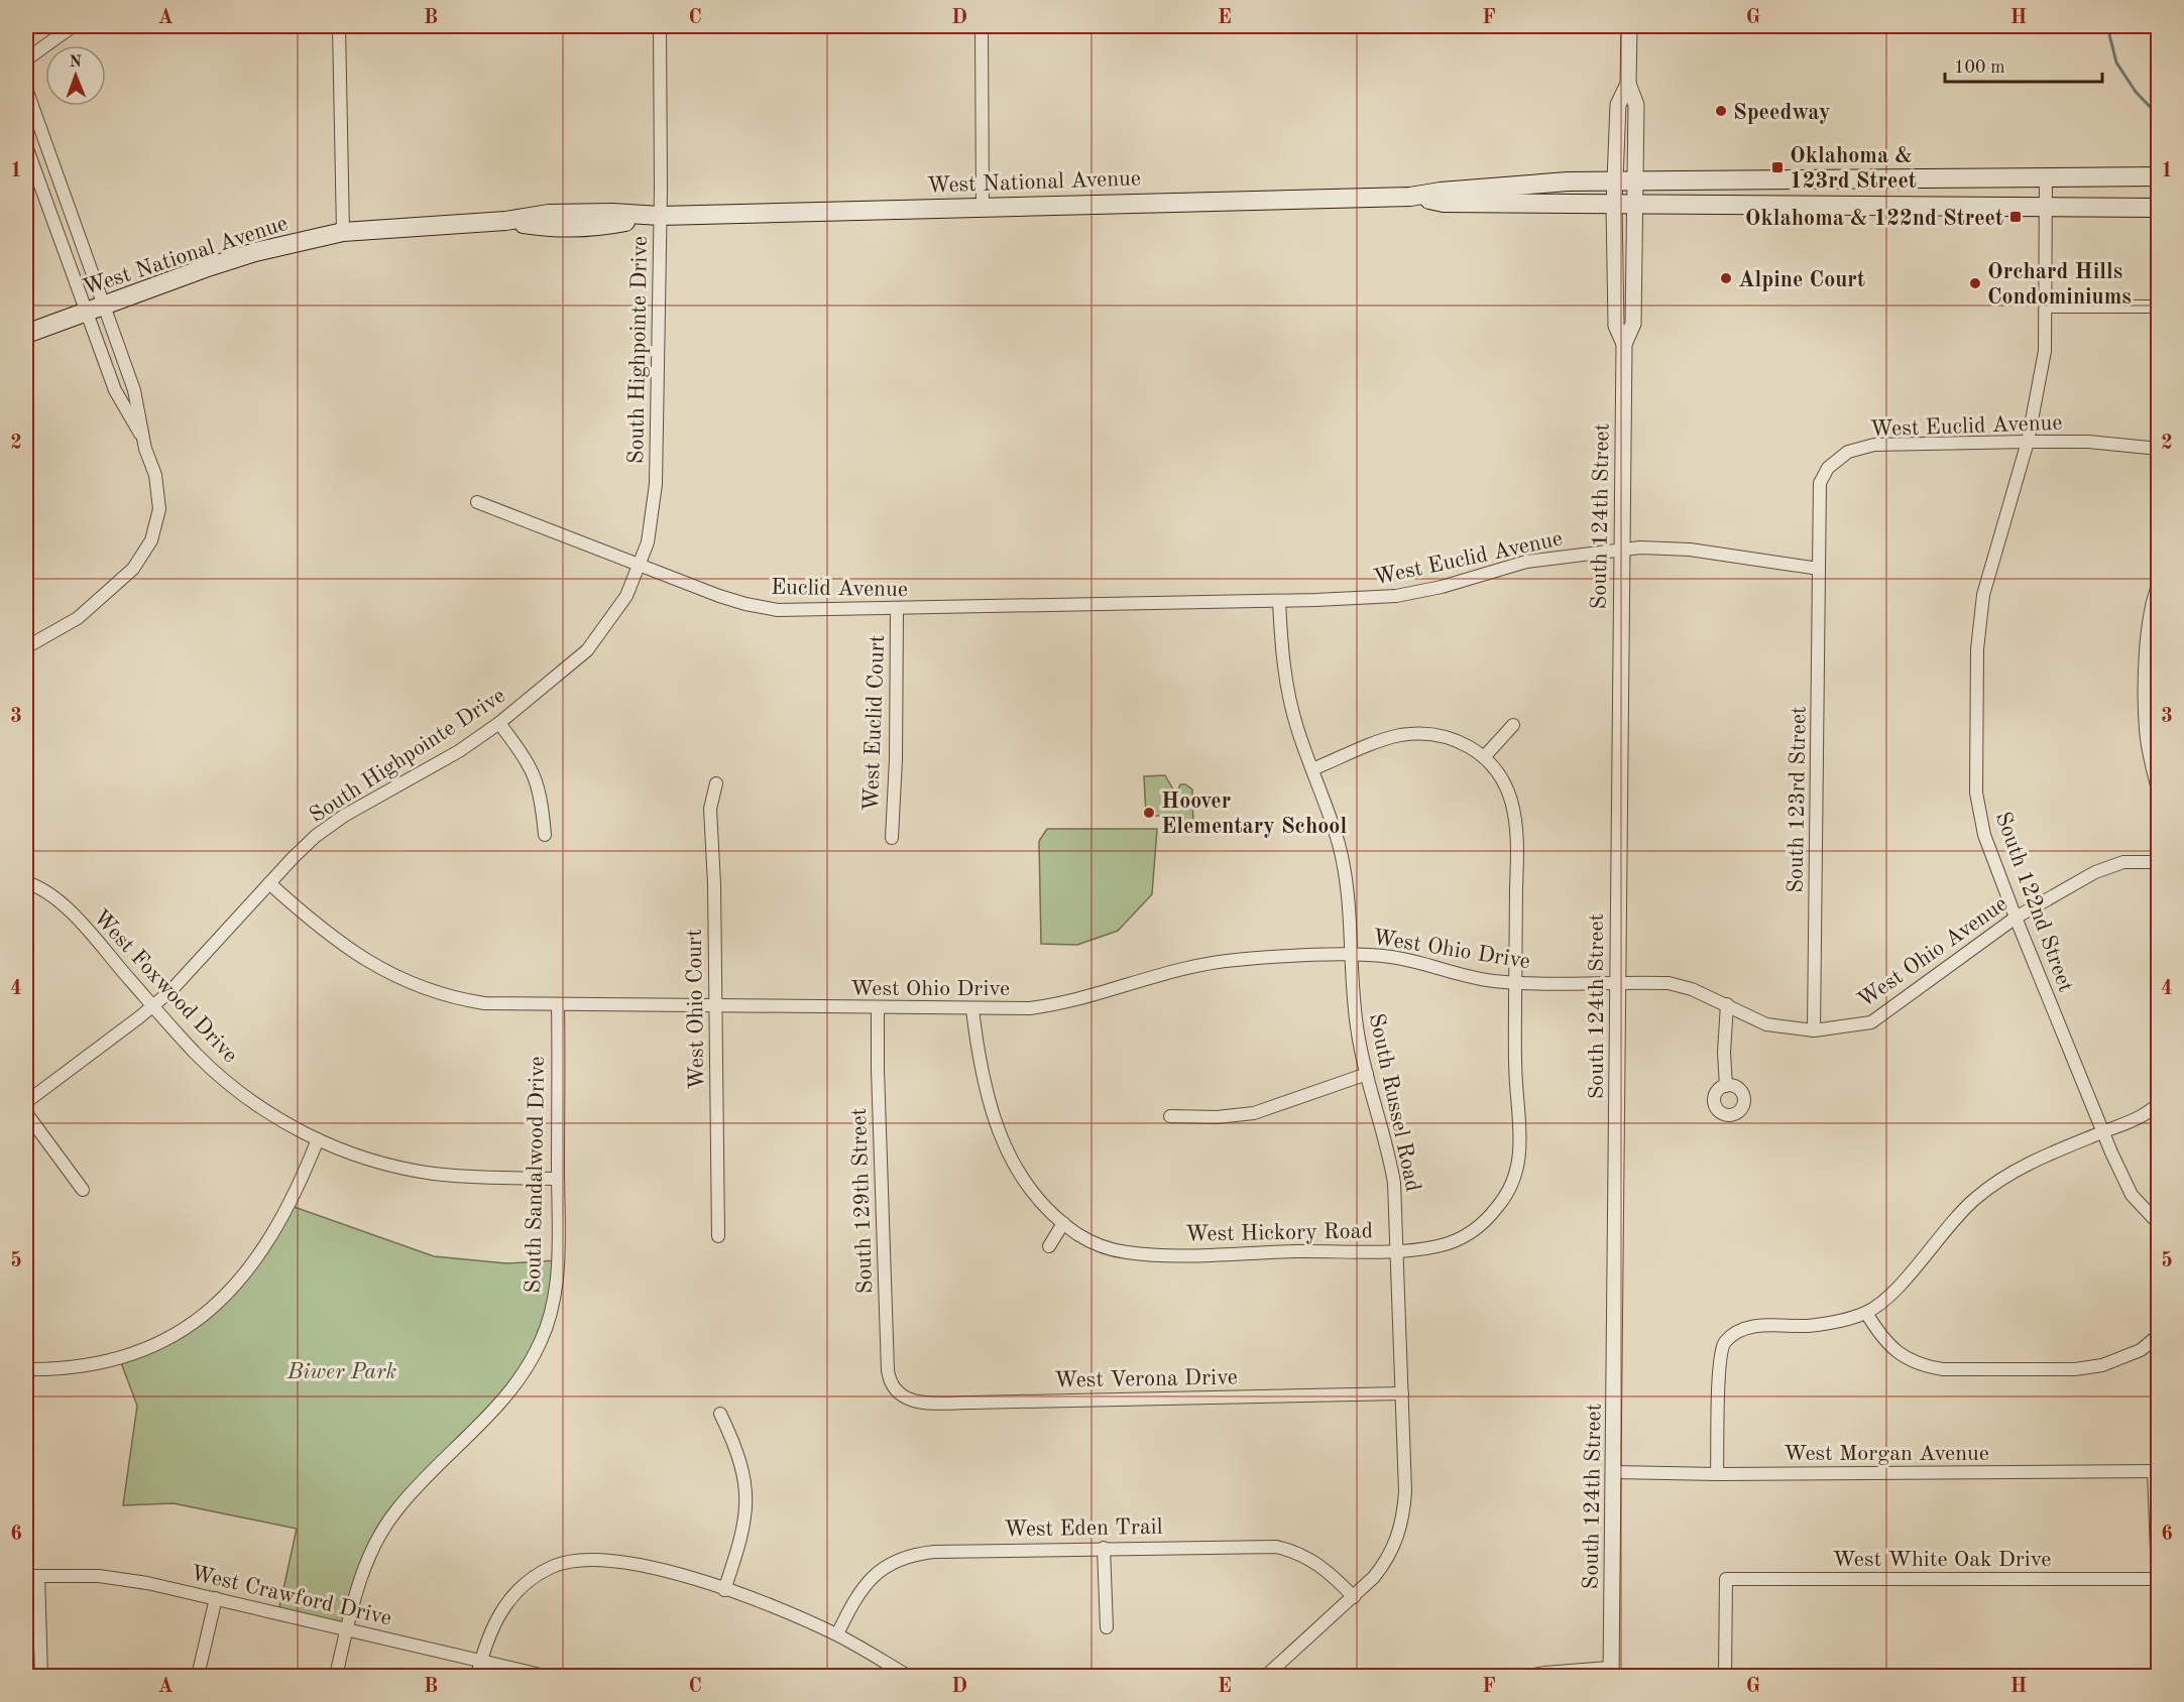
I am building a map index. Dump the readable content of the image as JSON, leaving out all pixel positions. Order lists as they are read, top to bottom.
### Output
{
  "streets": {
    "main road": ["West National Avenue"],
    "street": [
      "South Highpointe Drive",
      "West Euclid Avenue",
      "South 124th Street",
      "Euclid Avenue",
      "West Euclid Court",
      "South 123rd Street",
      "South 122nd Street",
      "West Ohio Drive",
      "West Ohio Avenue",
      "West Foxwood Drive",
      "West Ohio Court",
      "South Russel Road",
      "South Sandalwood Drive",
      "South 129th Street",
      "West Hickory Road",
      "West Verona Drive",
      "West Morgan Avenue",
      "West Eden Trail",
      "West White Oak Drive",
      "West Crawford Drive"
    ]
  },
  "crossings": [
    ["West National Avenue", "South Highpointe Drive"],
    ["West National Avenue", "South 124th Street"],
    ["West National Avenue", "South 122nd Street"],
    ["South Highpointe Drive", "Euclid Avenue"],
    ["South Highpointe Drive", "West Ohio Drive"],
    ["South Highpointe Drive", "West Foxwood Drive"],
    ["West Euclid Avenue", "South 124th Street"],
    ["West Euclid Avenue", "Euclid Avenue"],
    ["West Euclid Avenue", "South 123rd Street"],
    ["West Euclid Avenue", "South 122nd Street"],
    ["West Euclid Avenue", "South Russel Road"],
    ["South 124th Street", "West Ohio Drive"],
    ["South 124th Street", "West Ohio Avenue"],
    ["South 124th Street", "West Morgan Avenue"],
    ["Euclid Avenue", "West Euclid Court"],
    ["South 123rd Street", "West Ohio Avenue"],
    ["South 122nd Street", "West Ohio Avenue"],
    ["West Ohio Drive", "West Ohio Avenue"],
    ["West Ohio Drive", "West Ohio Court"],
    ["West Ohio Drive", "South Russel Road"],
    ["West Ohio Drive", "South Sandalwood Drive"],
    ["West Ohio Drive", "South 129th Street"],
    ["West Ohio Drive", "West Hickory Road"],
    ["West Foxwood Drive", "South Sandalwood Drive"],
    ["South Russel Road", "West Hickory Road"],
    ["South Russel Road", "West Verona Drive"],
    ["South Russel Road", "West Eden Trail"],
    ["South Sandalwood Drive", "West Crawford Drive"],
    ["South 129th Street", "West Verona Drive"]
  ],
  "parks": ["Biwer Park"],
  "places": {
    "other": [
      "Speedway",
      "Alpine Court",
      "Orchard Hills Condominiums",
      "Hoover Elementary School"
    ],
    "transit": ["Oklahoma & 123rd Street", "Oklahoma & 122nd Street"]
  },
  "scale_bar": "100 m",
  "north": "top",
  "grid": {
    "columns": [
      "A",
      "B",
      "C",
      "D",
      "E",
      "F",
      "G",
      "H"
    ],
    "rows": [
      "1",
      "2",
      "3",
      "4",
      "5",
      "6"
    ]
  }
}
